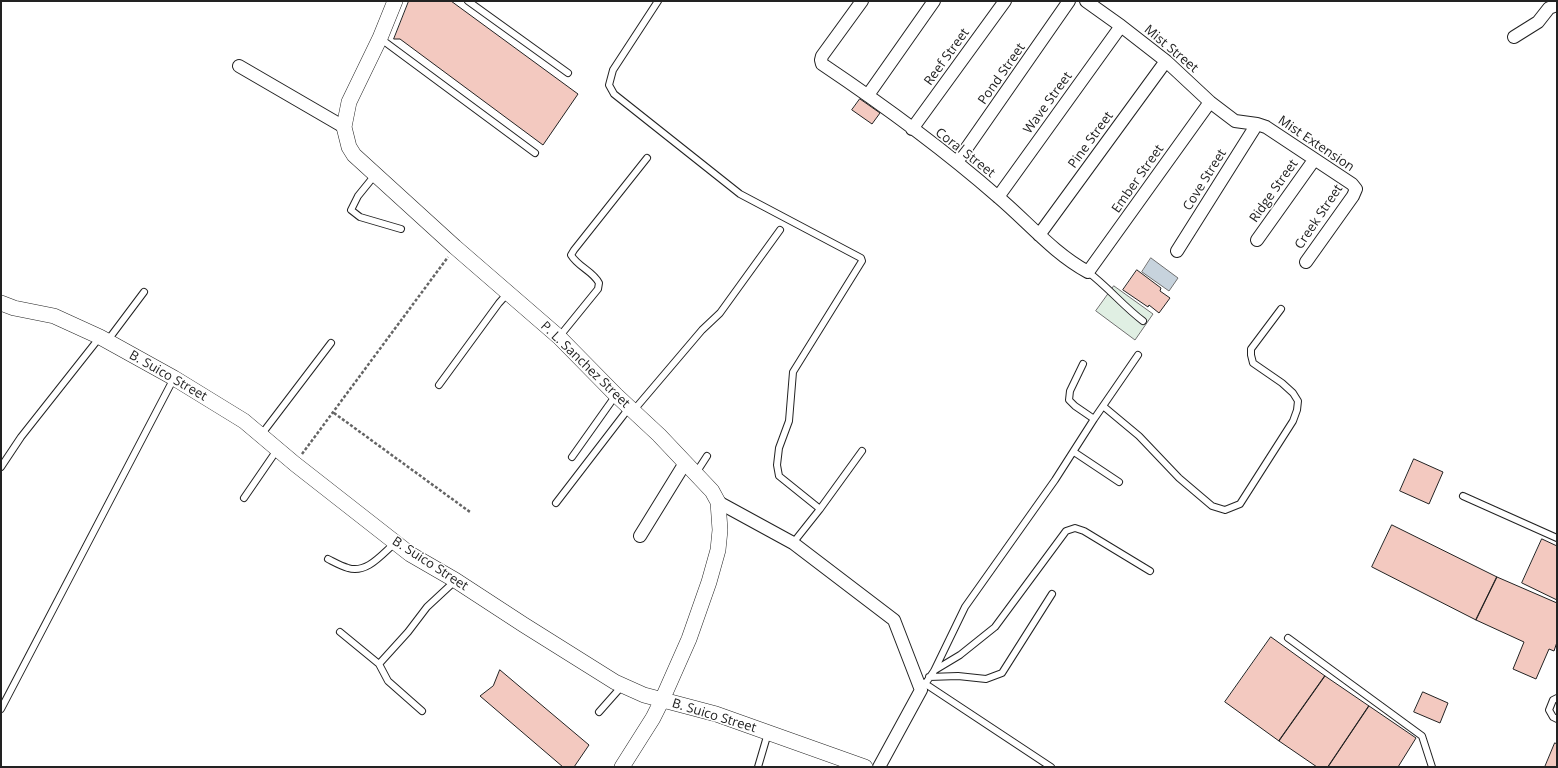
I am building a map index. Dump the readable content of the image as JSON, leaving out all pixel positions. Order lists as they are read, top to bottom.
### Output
{
  "streets": {
    "street": [
      "Mist Street",
      "Reef Street",
      "Pond Street",
      "Wave Street",
      "Pine Street",
      "Mist Extension",
      "Coral Street",
      "Ember Street",
      "Cove Street",
      "Ridge Street",
      "Creek Street",
      "P. L. Sanchez Street",
      "B. Suico Street"
    ]
  },
  "crossings": [
    ["Mist Street", "Wave Street"],
    ["Mist Street", "Pine Street"],
    ["Mist Street", "Mist Extension"],
    ["Mist Street", "Ember Street"],
    ["Reef Street", "Coral Street"],
    ["Pond Street", "Coral Street"],
    ["Wave Street", "Coral Street"],
    ["Pine Street", "Coral Street"],
    ["Mist Extension", "Cove Street"],
    ["Mist Extension", "Ridge Street"],
    ["Mist Extension", "Creek Street"],
    ["Coral Street", "Ember Street"]
  ]
}
